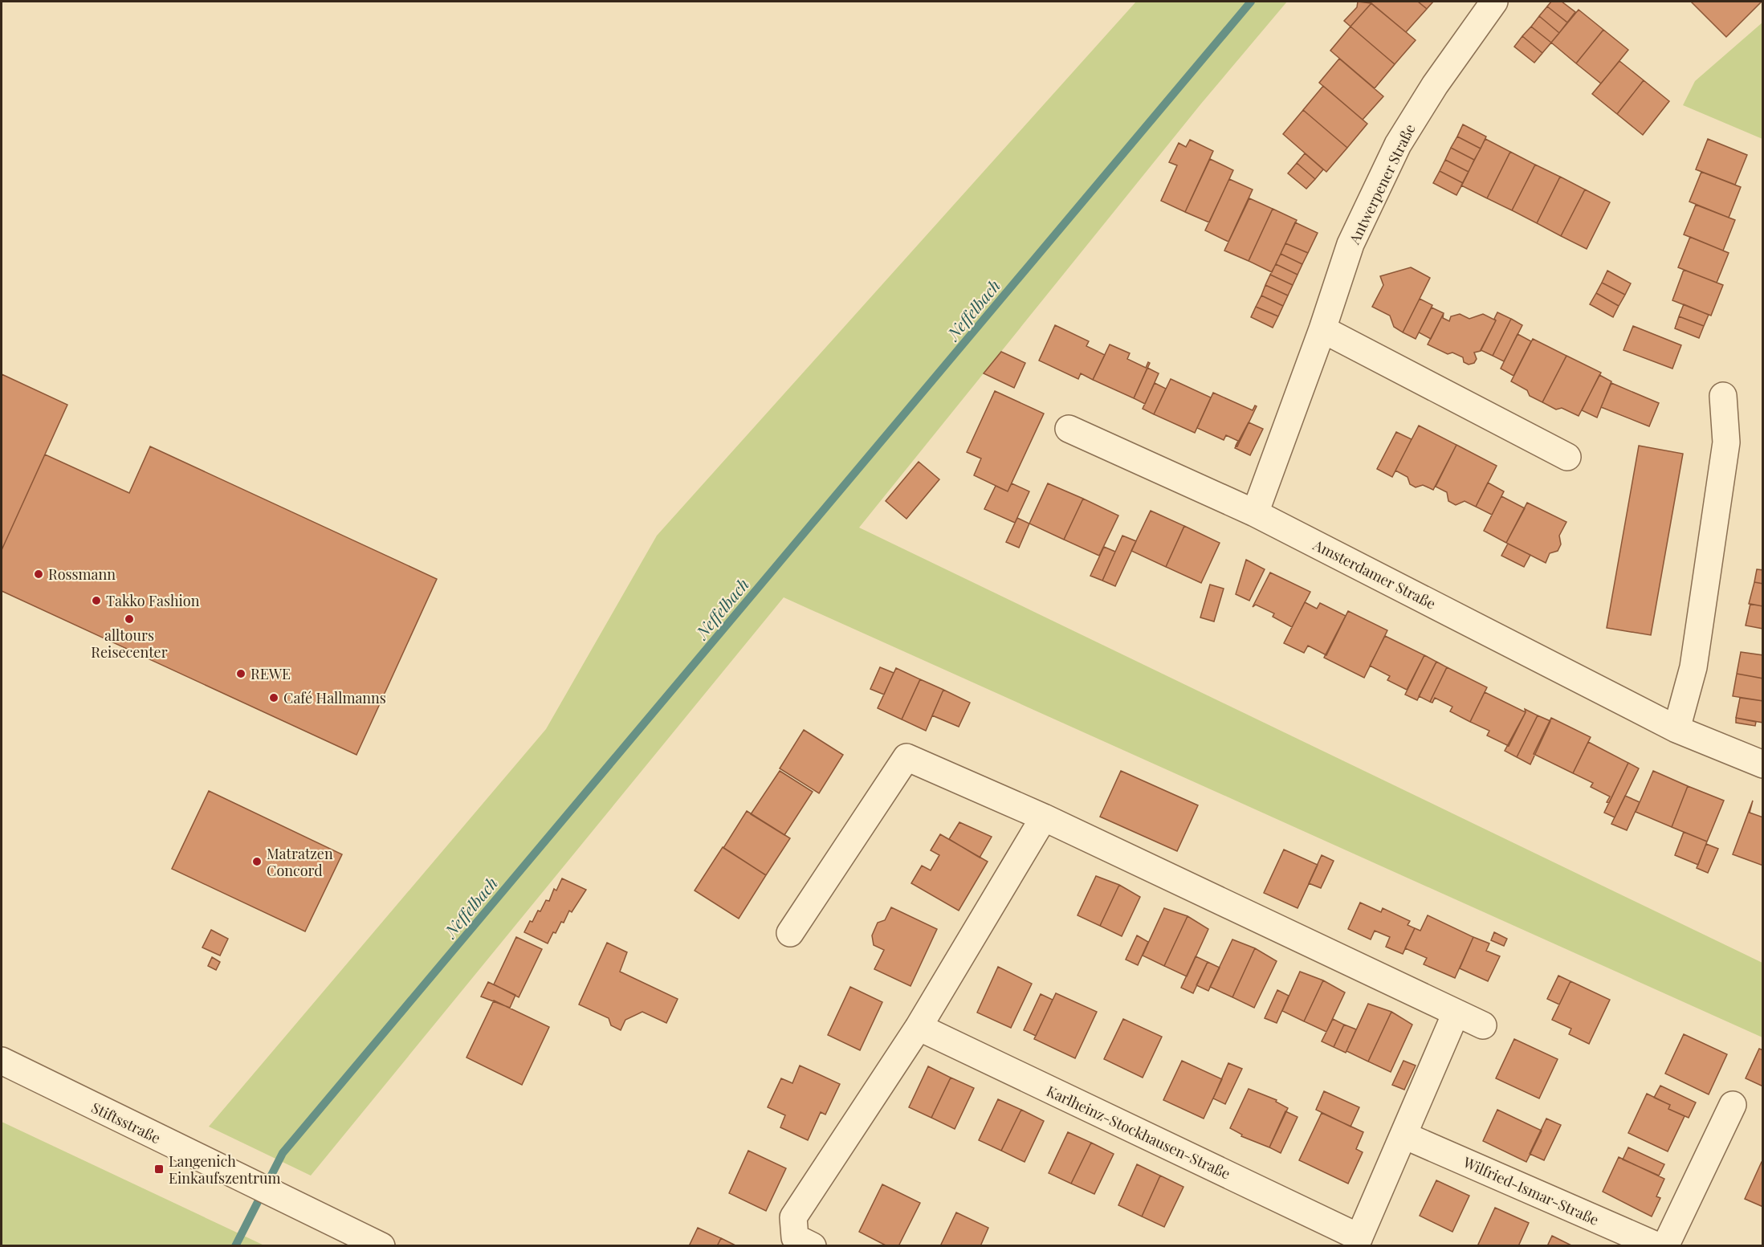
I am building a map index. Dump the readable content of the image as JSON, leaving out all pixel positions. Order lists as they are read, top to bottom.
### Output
{
  "streets": {
    "street": [
      "Antwerpener Straße",
      "Amsterdamer Straße",
      "Stiftsstraße",
      "Karlheinz-Stockhausen-Straße",
      "Wilfried-Ismar-Straße"
    ]
  },
  "crossings": [
    ["Antwerpener Straße", "Amsterdamer Straße"],
    ["Karlheinz-Stockhausen-Straße", "Wilfried-Ismar-Straße"]
  ],
  "water": ["Neffelbach"],
  "places": {
    "other": [
      "Rossmann",
      "Takko Fashion",
      "alltours Reisecenter",
      "REWE",
      "Café Hallmanns",
      "Matratzen Concord"
    ],
    "transit": ["Langenich Einkaufszentrum"]
  }
}
